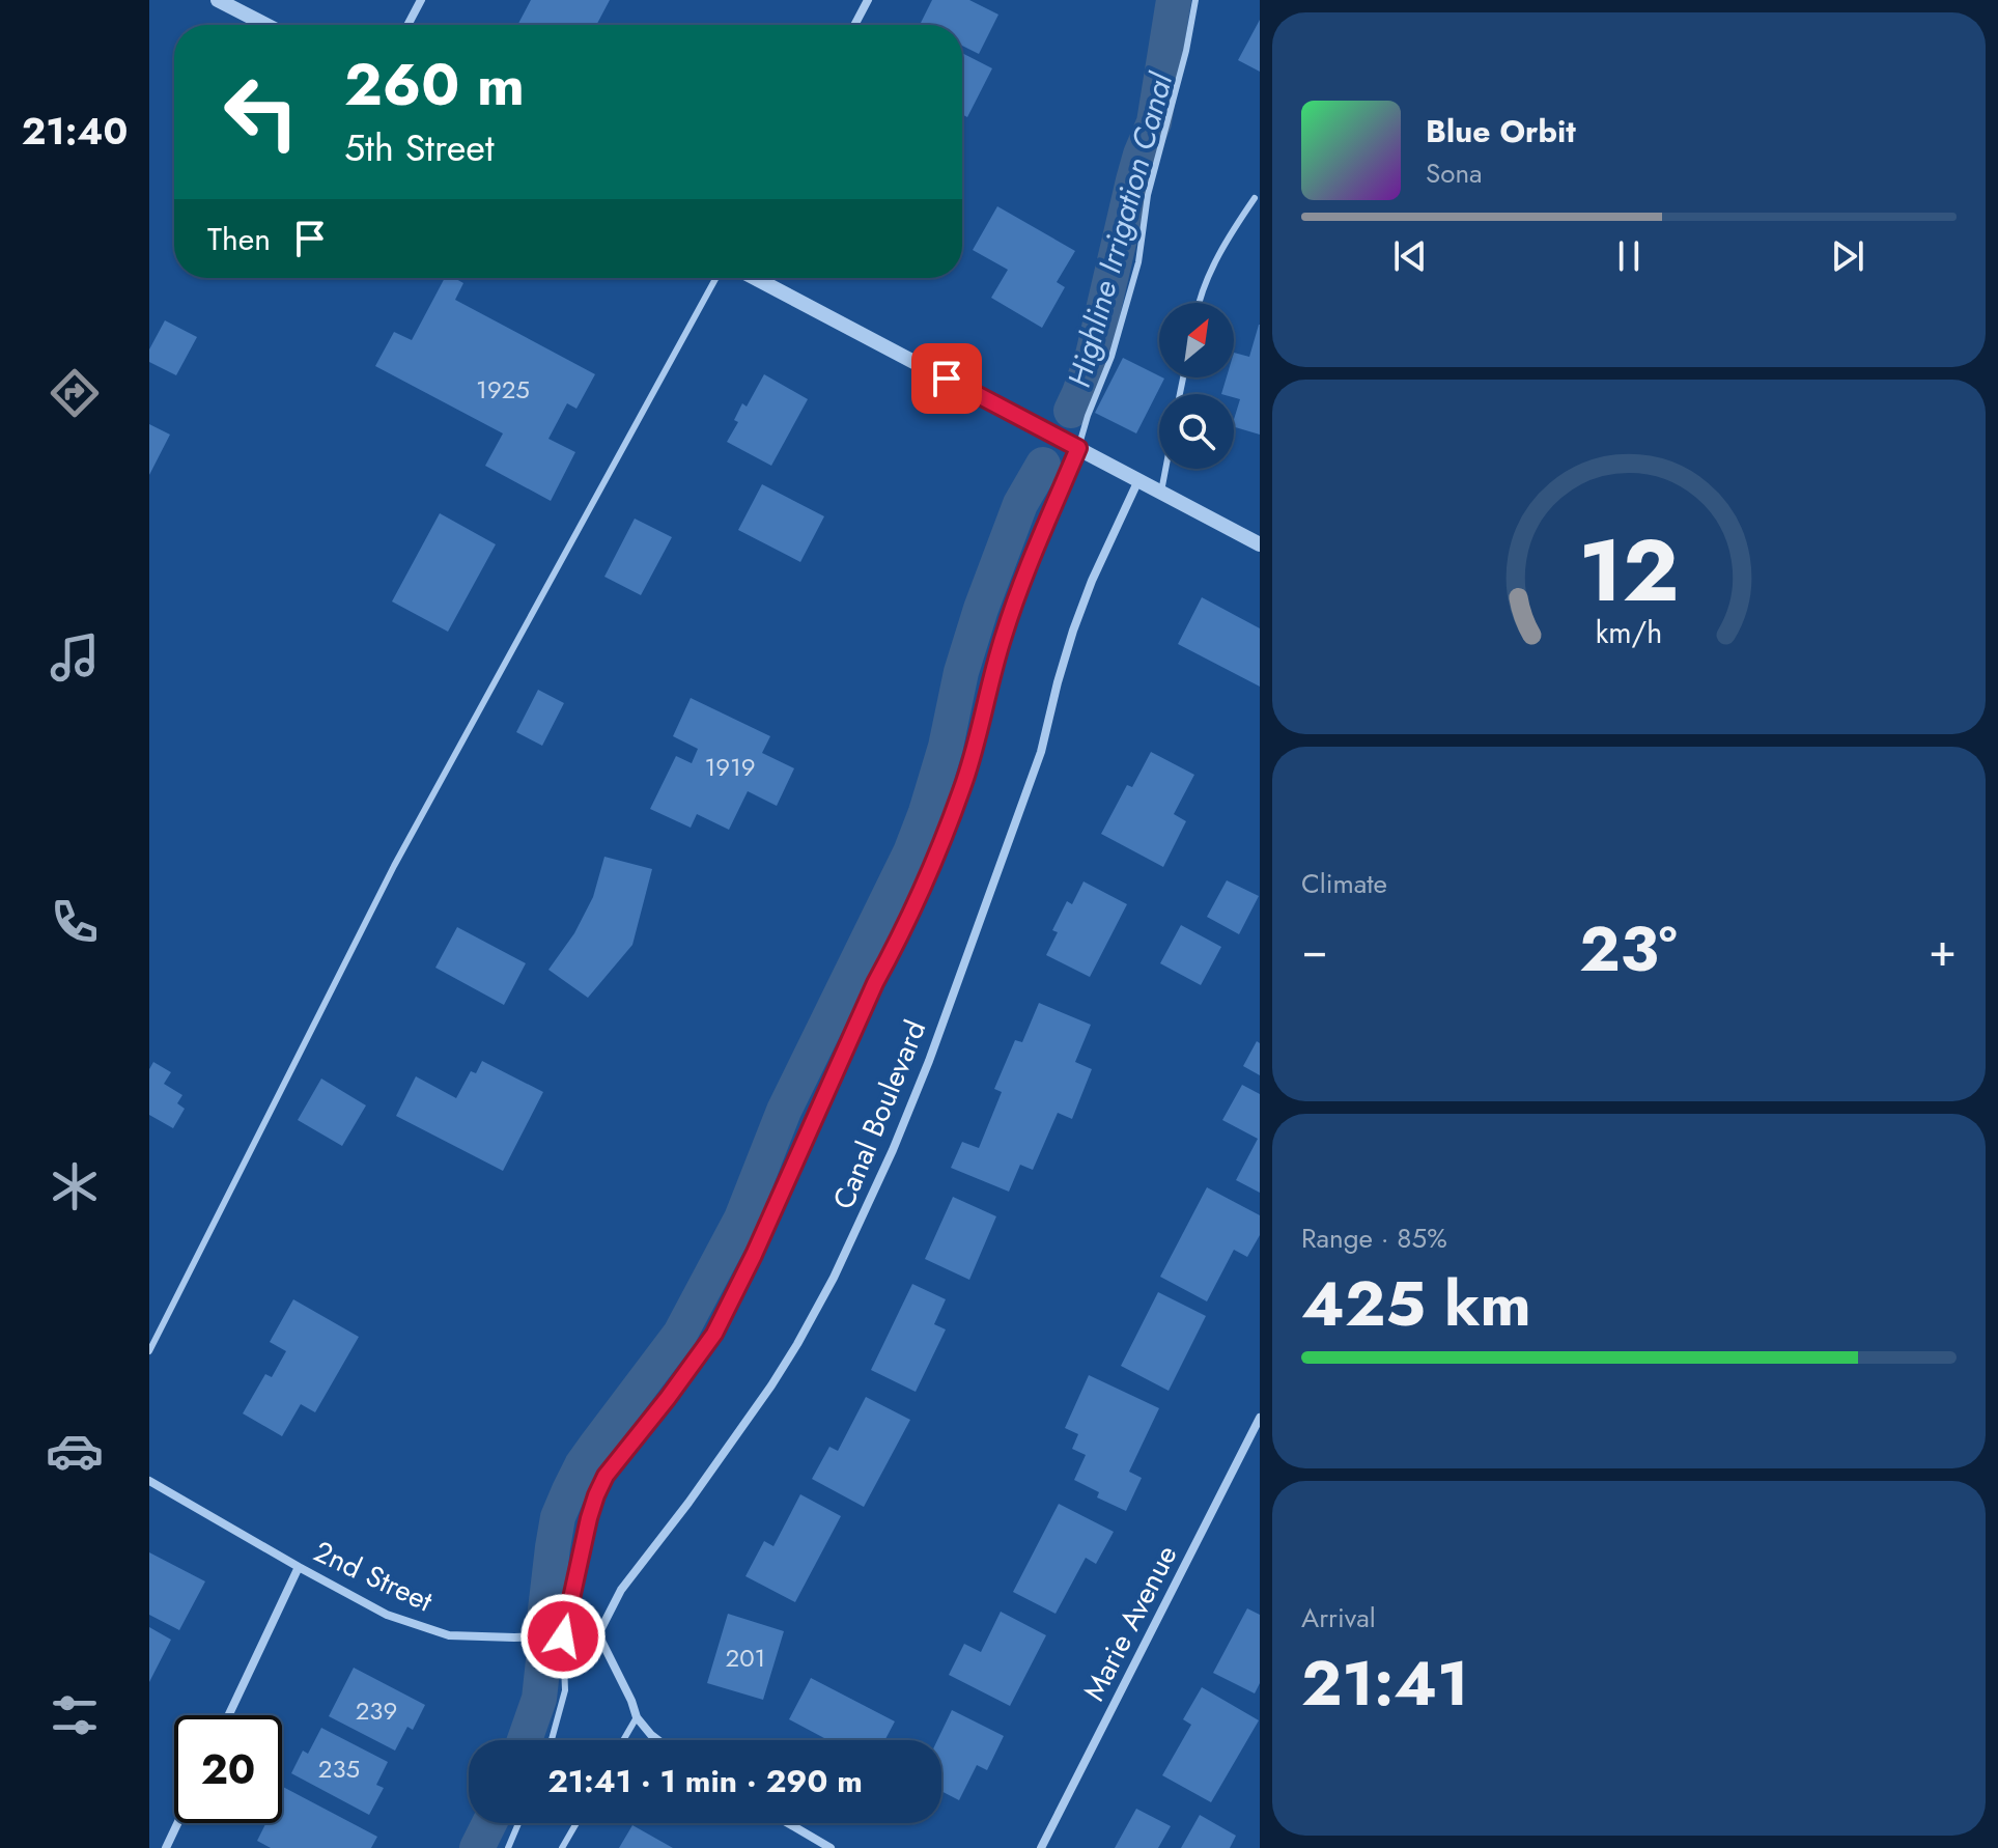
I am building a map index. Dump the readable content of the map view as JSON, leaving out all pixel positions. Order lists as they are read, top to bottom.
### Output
{
  "streets": {
    "street": ["Canal Boulevard", "2nd Street", "Marie Avenue"]
  },
  "crossings": [
    ["Canal Boulevard", "2nd Street"]
  ],
  "water": ["Highline Irrigation Canal"],
  "house_numbers": [
    "1925",
    "1919",
    "201",
    "239",
    "235"
  ],
  "north": "top right",
  "page": {
    "tabs": "21:40",
    "turn": ["260 m", "5th Street"],
    "song": ["Blue Orbit", "Sona"],
    "then": "Then",
    "tile": [
      "Climate",
      ["Range · 85%", "425 km"],
      ["Arrival", "21:41"]
    ],
    "heat": ["−", "23°", "+"],
    "limit": "20",
    "trip": "21:41 · 1 min · 290 m",
    "gauge": ["12", "km/h"]
  }
}
